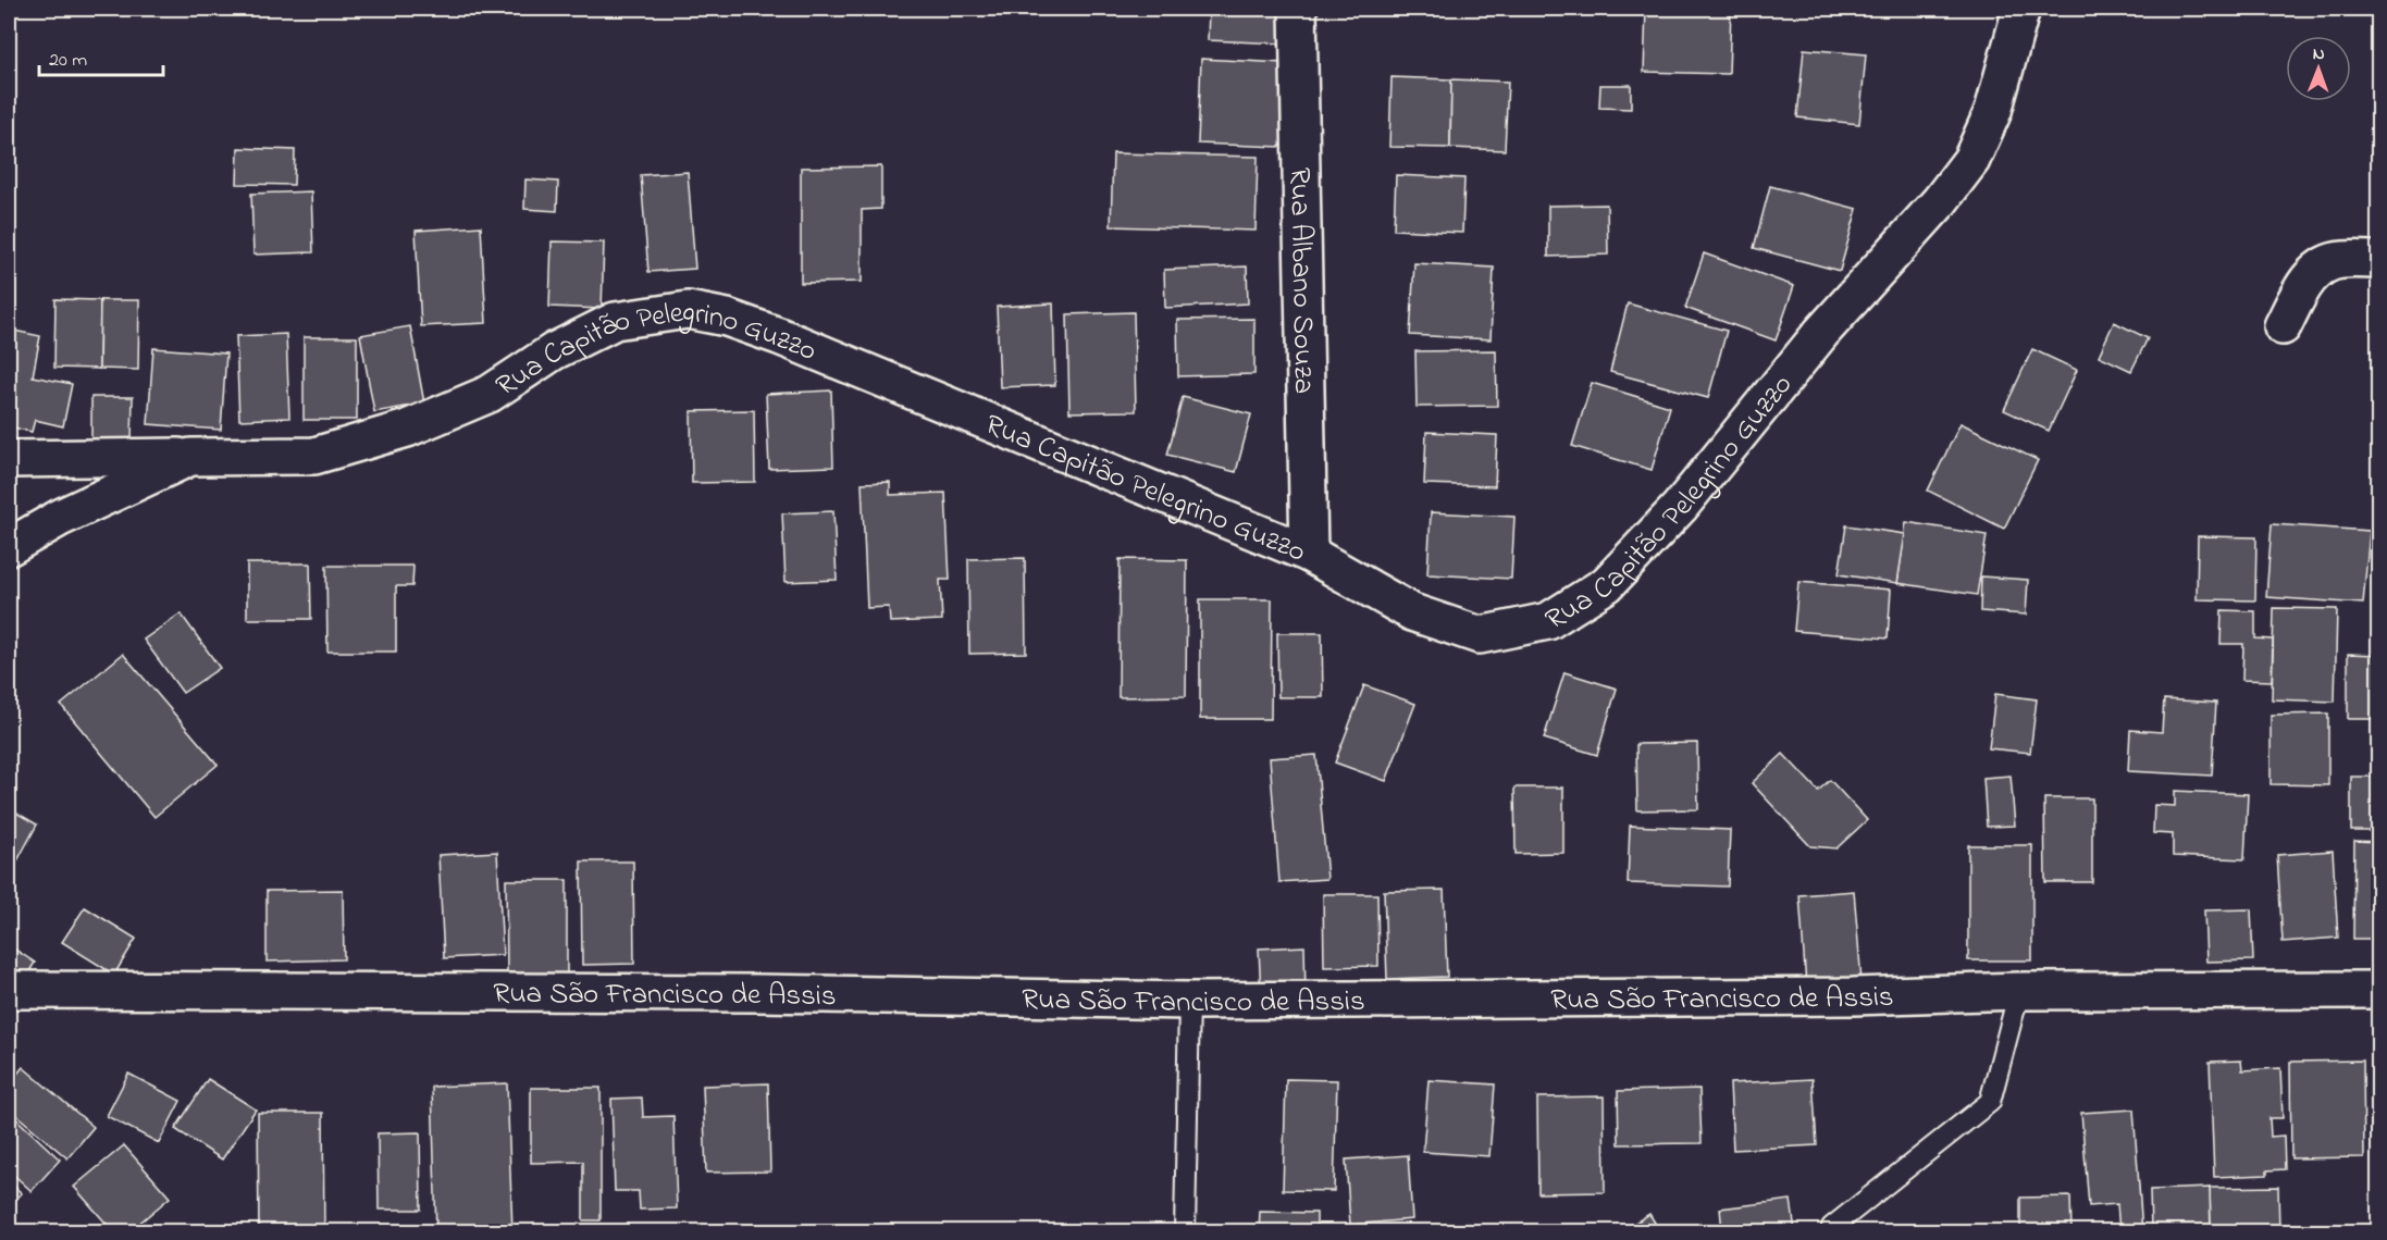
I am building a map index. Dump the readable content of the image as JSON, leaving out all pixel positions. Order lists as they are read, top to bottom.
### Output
{
  "streets": {
    "street": ["Rua Albano Souza", "Rua Capitão Pelegrino Guzzo", "Rua São Francisco de Assis"]
  },
  "crossings": [
    ["Rua Albano Souza", "Rua Capitão Pelegrino Guzzo"]
  ],
  "scale_bar": "20 m",
  "north": "top"
}
